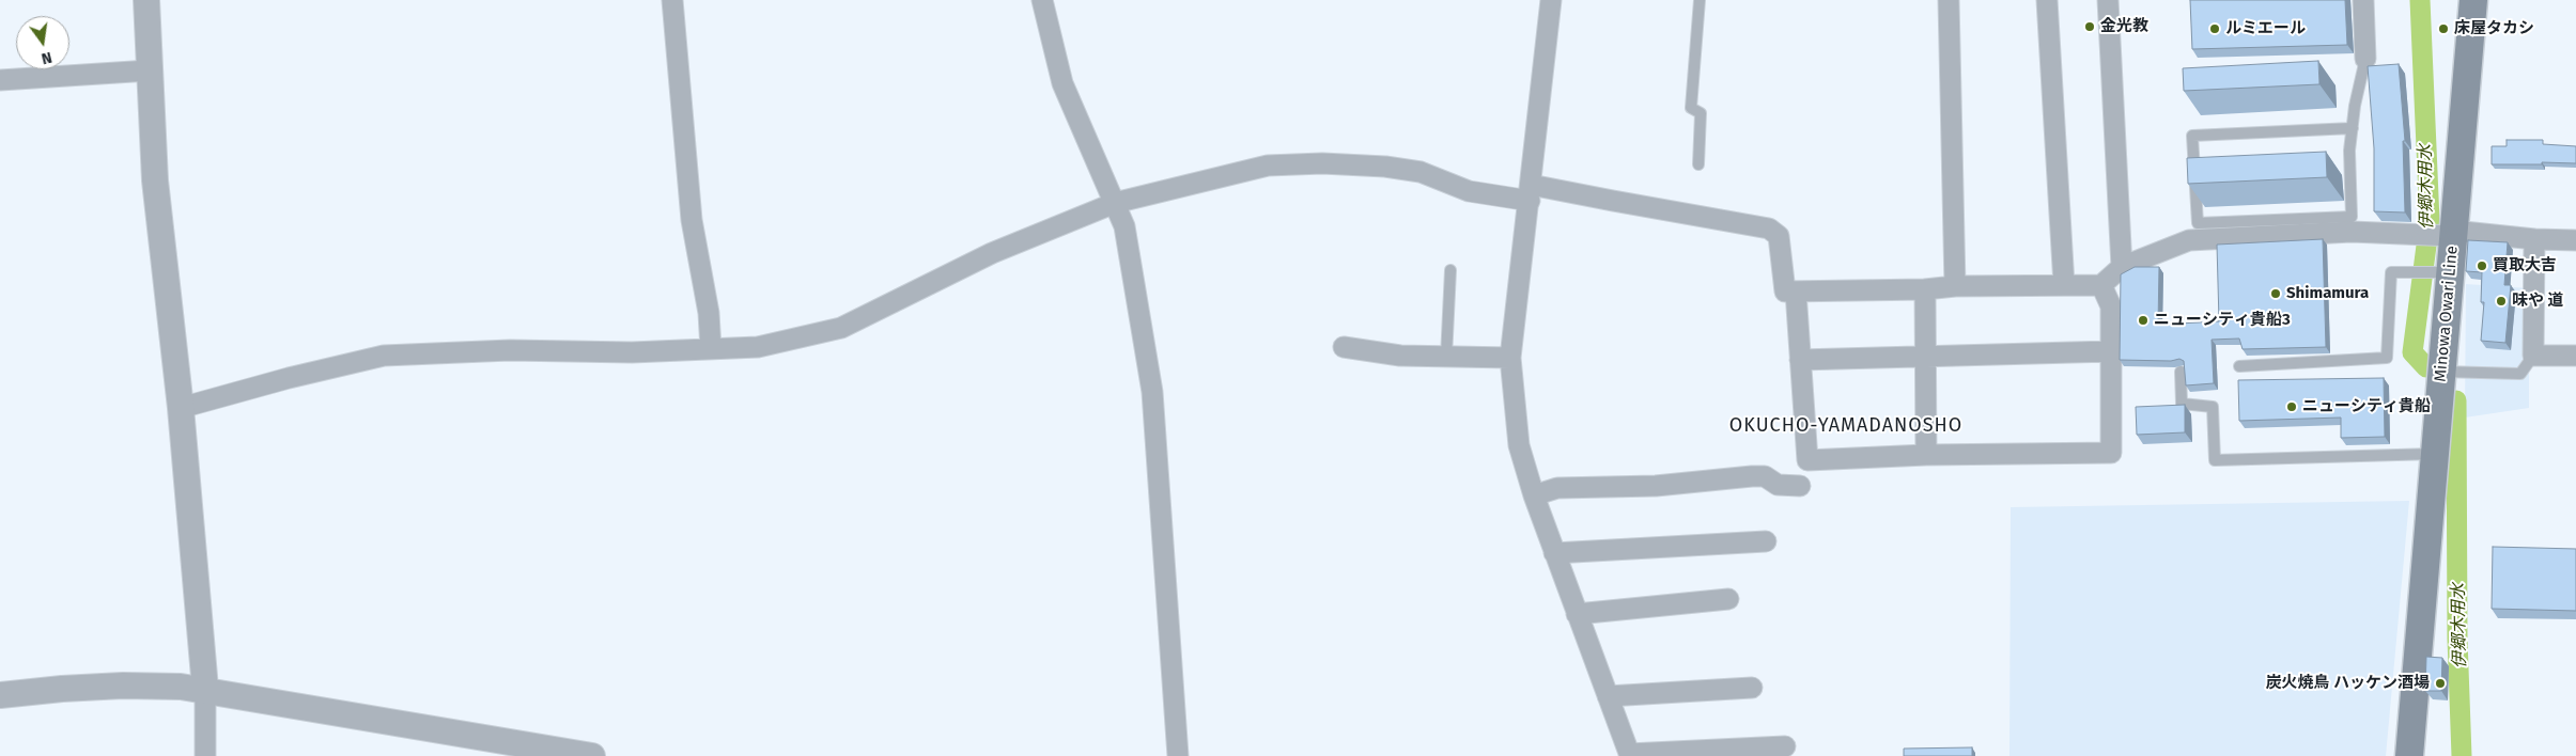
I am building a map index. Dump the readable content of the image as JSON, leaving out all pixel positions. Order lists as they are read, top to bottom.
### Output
{
  "streets": {
    "main road": ["Minowa Owari Line"]
  },
  "districts": ["OKUCHO-YAMADANOSHO"],
  "water": ["伊郷木用水"],
  "places": [
    "金光教",
    "ルミエール",
    "床屋タカシ",
    "買取大吉",
    "Shimamura",
    "味や 道",
    "ニューシティ貴船3",
    "ニューシティ貴船",
    "炭火焼鳥 ハッケン酒場"
  ],
  "north": "bottom"
}
